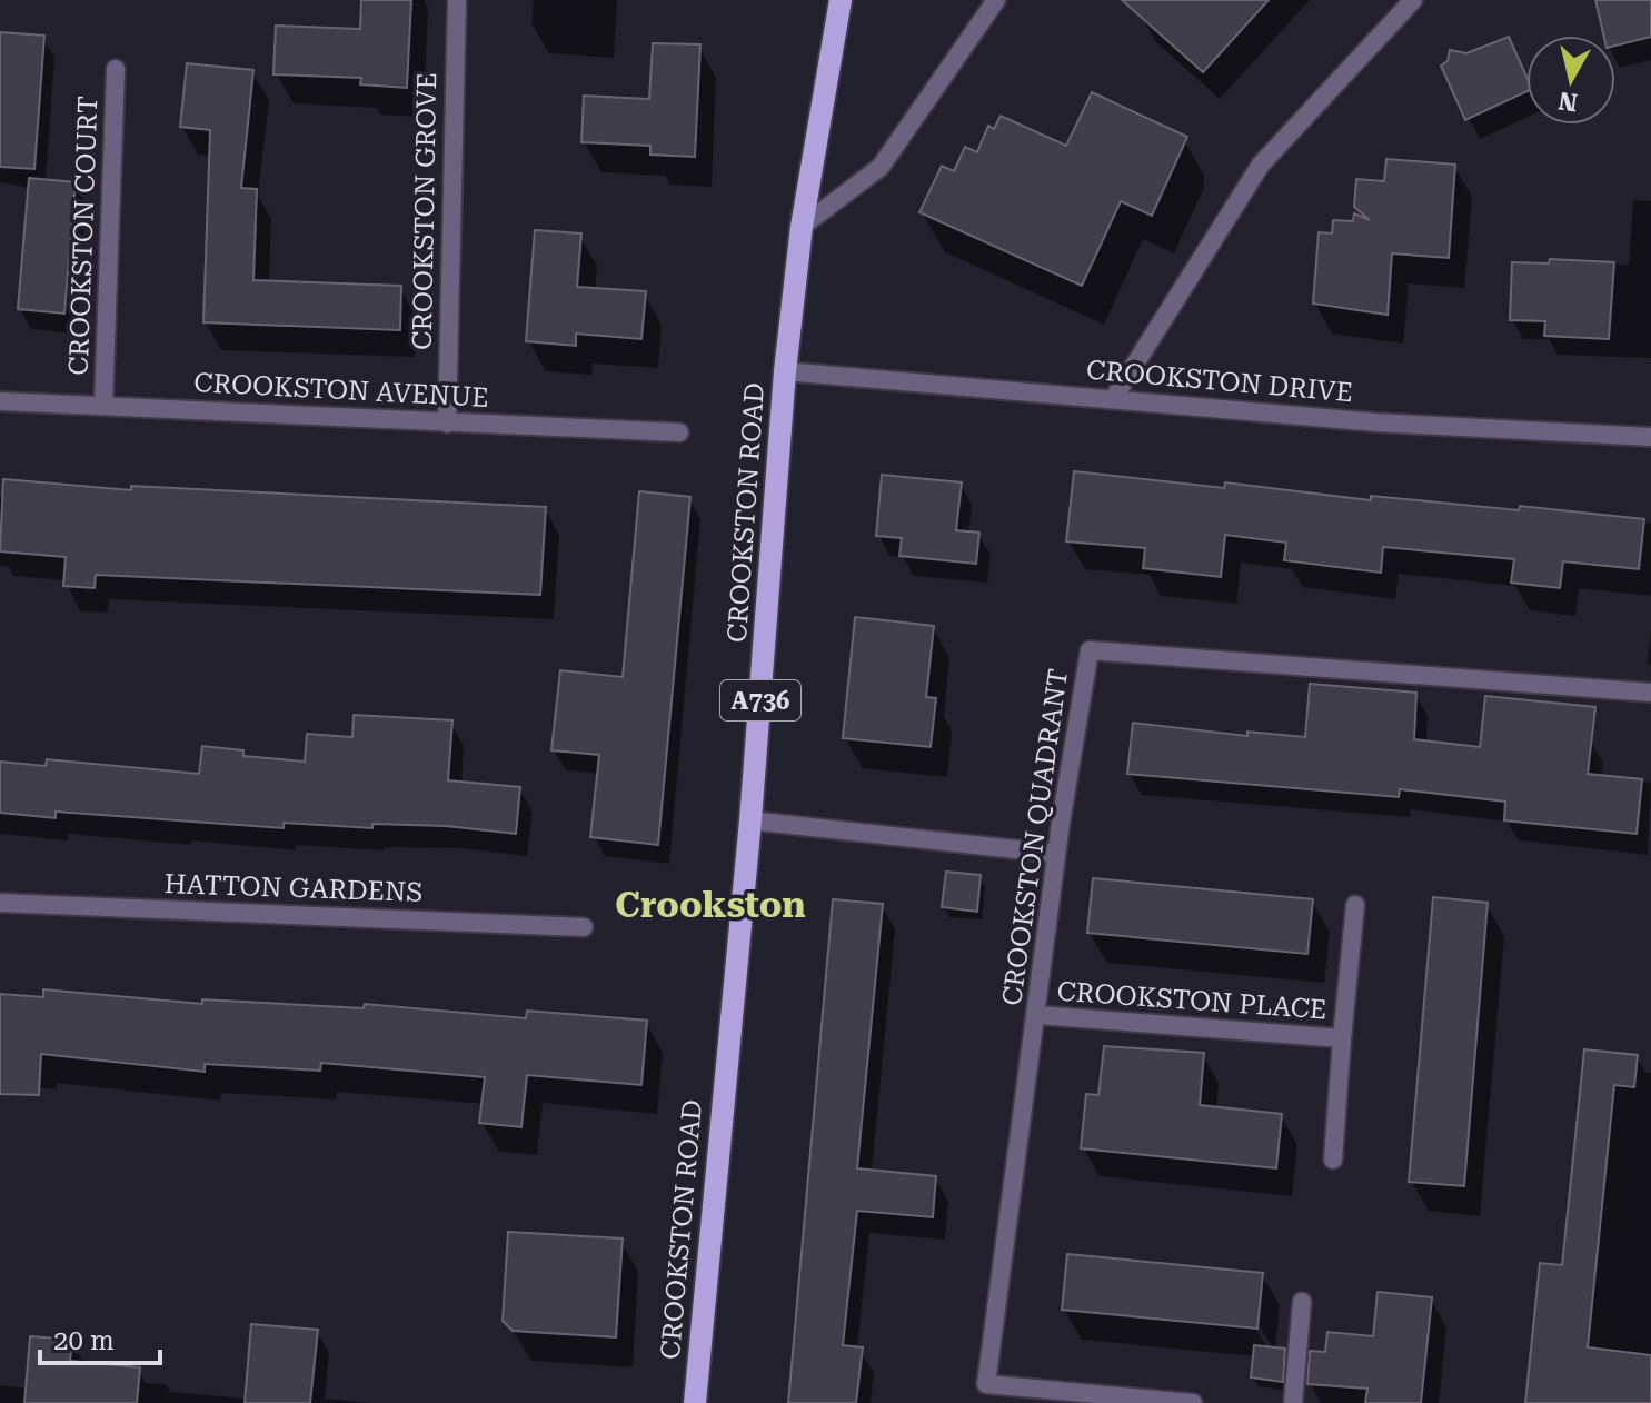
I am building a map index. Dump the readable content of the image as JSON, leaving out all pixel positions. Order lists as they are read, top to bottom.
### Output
{
  "streets": {
    "main road": ["CROOKSTON ROAD", "A736"],
    "street": [
      "CROOKSTON GROVE",
      "CROOKSTON COURT",
      "CROOKSTON DRIVE",
      "CROOKSTON AVENUE",
      "CROOKSTON QUADRANT",
      "HATTON GARDENS",
      "CROOKSTON PLACE"
    ]
  },
  "crossings": [
    ["CROOKSTON GROVE", "CROOKSTON AVENUE"],
    ["CROOKSTON COURT", "CROOKSTON AVENUE"],
    ["CROOKSTON DRIVE", "CROOKSTON ROAD"],
    ["CROOKSTON QUADRANT", "CROOKSTON PLACE"]
  ],
  "districts": ["Crookston"],
  "scale_bar": "20 m",
  "north": "bottom"
}
